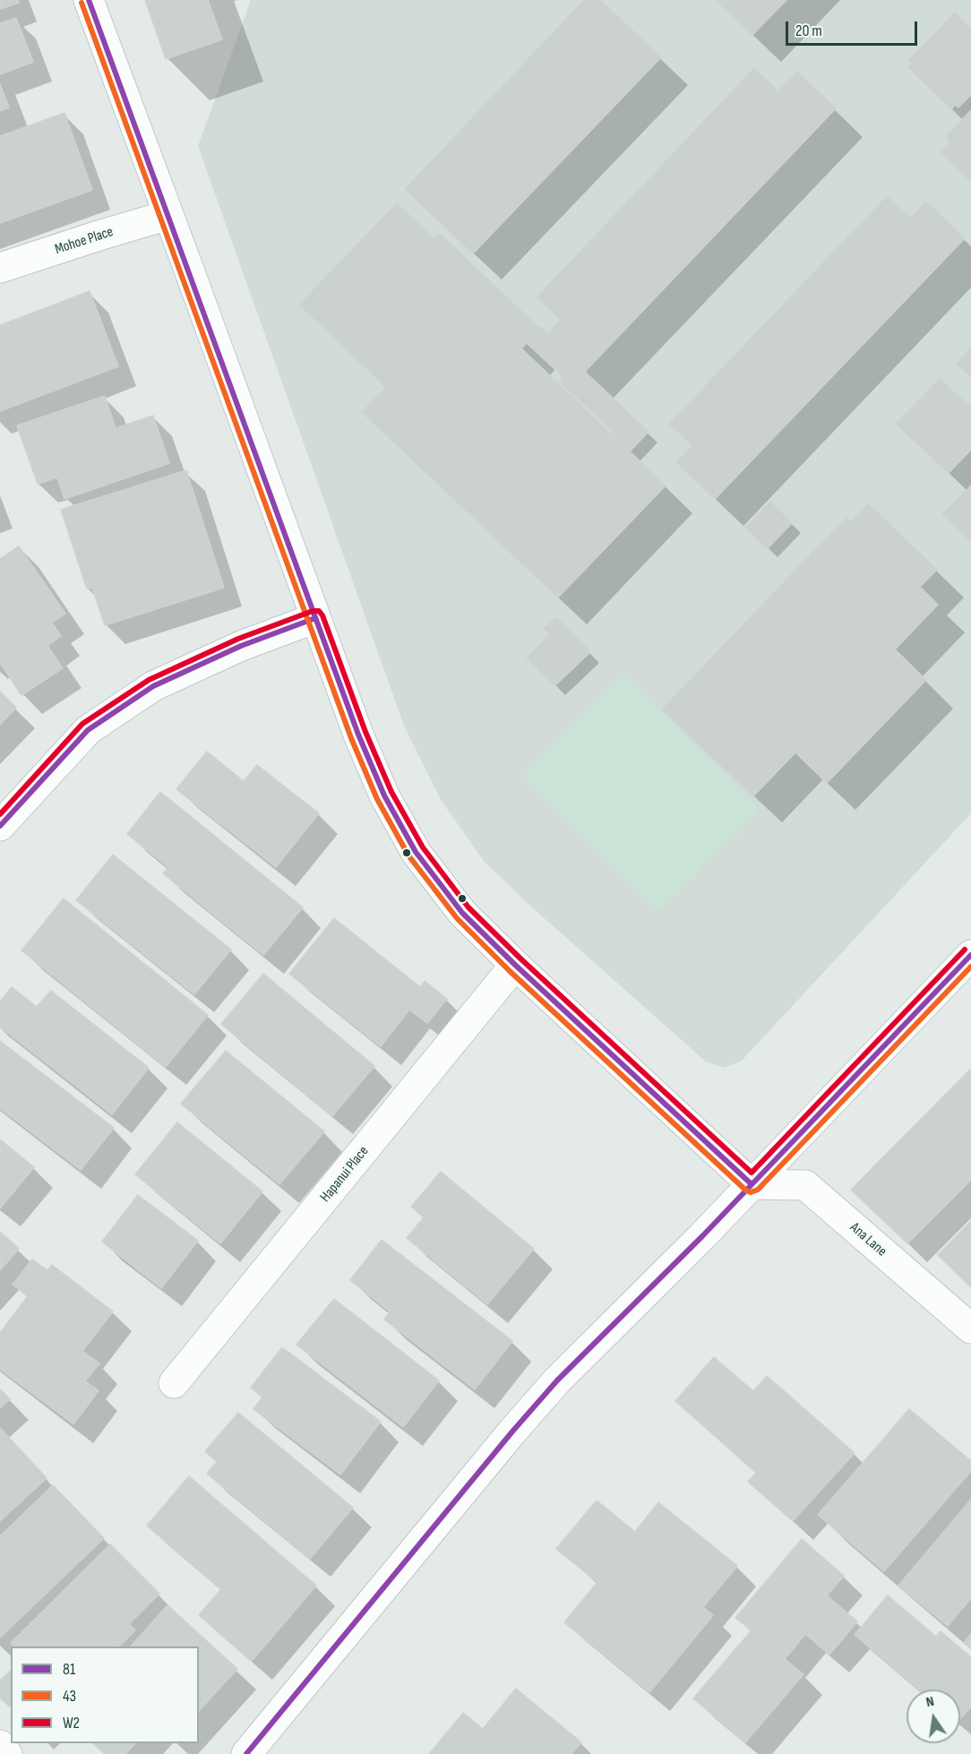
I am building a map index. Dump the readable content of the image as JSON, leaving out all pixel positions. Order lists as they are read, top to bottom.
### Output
{
  "streets": {
    "street": ["Mohoe Place", "Hapanui Place", "Ana Lane"]
  },
  "lines": ["transit line 81", "transit line 43", "transit line W2"],
  "legend": ["81", "43", "W2"],
  "scale_bar": "20 m",
  "north": "top"
}
